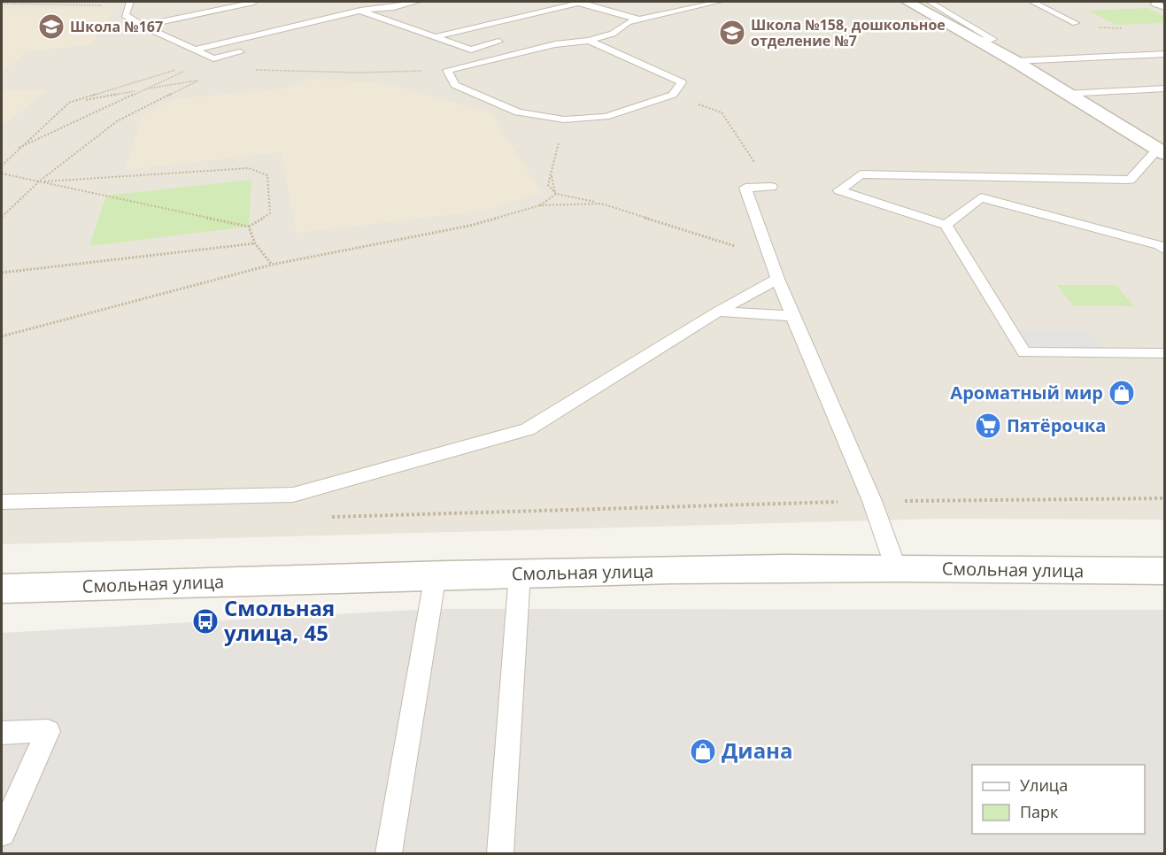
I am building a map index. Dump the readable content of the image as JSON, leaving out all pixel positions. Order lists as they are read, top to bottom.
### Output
{
  "streets": {
    "street": ["Смольная улица"]
  },
  "places": {
    "school or university": ["Школа №167", "Школа №158, дошкольное отделение №7"],
    "shop": ["Ароматный мир", "Диана"],
    "supermarket": ["Пятёрочка"],
    "bus stop": ["Смольная улица, 45"]
  },
  "legend": ["Улица", "Парк"]
}
